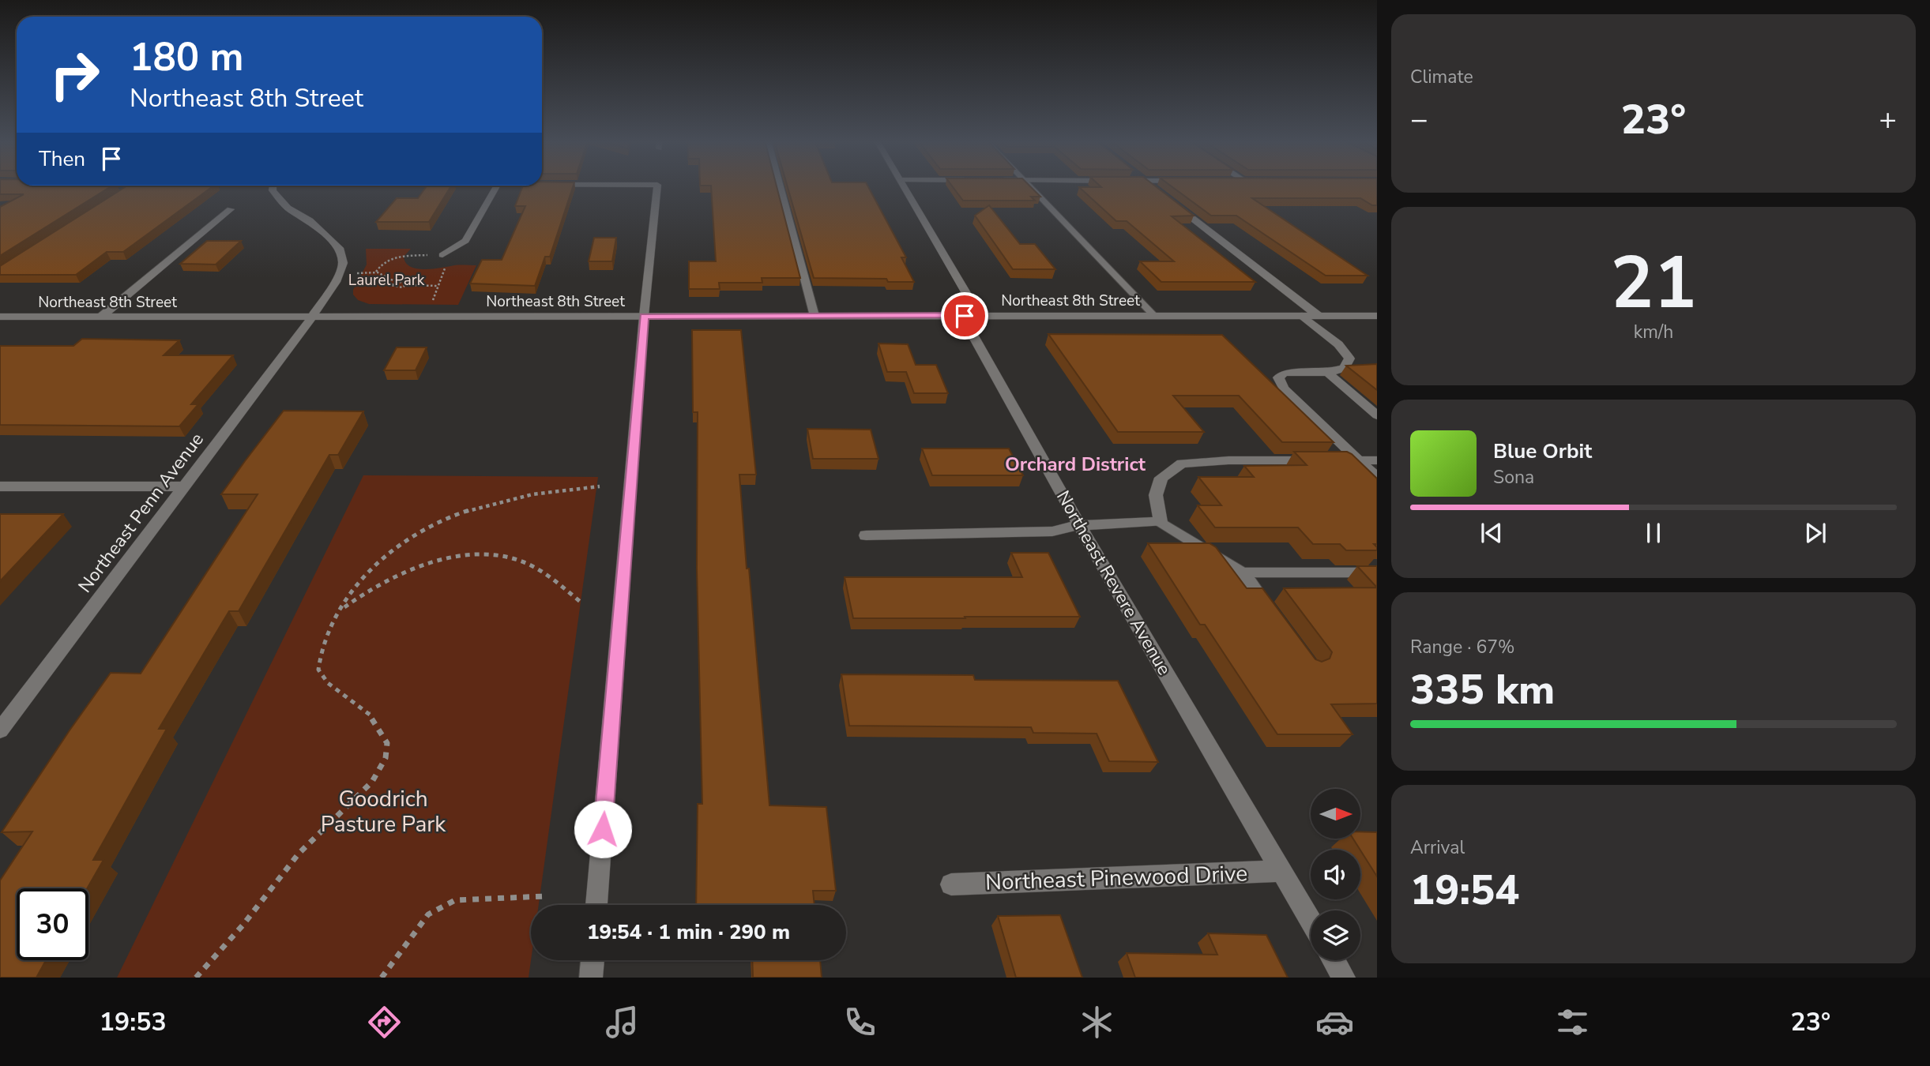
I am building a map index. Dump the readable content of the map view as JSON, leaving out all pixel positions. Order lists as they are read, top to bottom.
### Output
{
  "streets": {
    "street": [
      "Northeast 8th Street",
      "Northeast Penn Avenue",
      "Northeast Revere Avenue",
      "Northeast Pinewood Drive"
    ]
  },
  "crossings": [
    ["Northeast 8th Street", "Northeast Penn Avenue"],
    ["Northeast 8th Street", "Northeast Revere Avenue"],
    ["Northeast Revere Avenue", "Northeast Pinewood Drive"]
  ],
  "districts": ["Orchard District"],
  "parks": ["Laurel Park", "Goodrich Pasture Park"],
  "north": "right",
  "page": {
    "tile": [
      "Climate",
      ["21", "km/h"],
      ["Range · 67%", "335 km"],
      ["Arrival", "19:54"]
    ],
    "turn": ["180 m", "Northeast 8th Street"],
    "heat": ["−", "23°", "+"],
    "then": "Then",
    "song": ["Blue Orbit", "Sona"],
    "limit": "30",
    "trip": "19:54 · 1 min · 290 m",
    "tabs": ["19:53", "23°"]
  }
}
